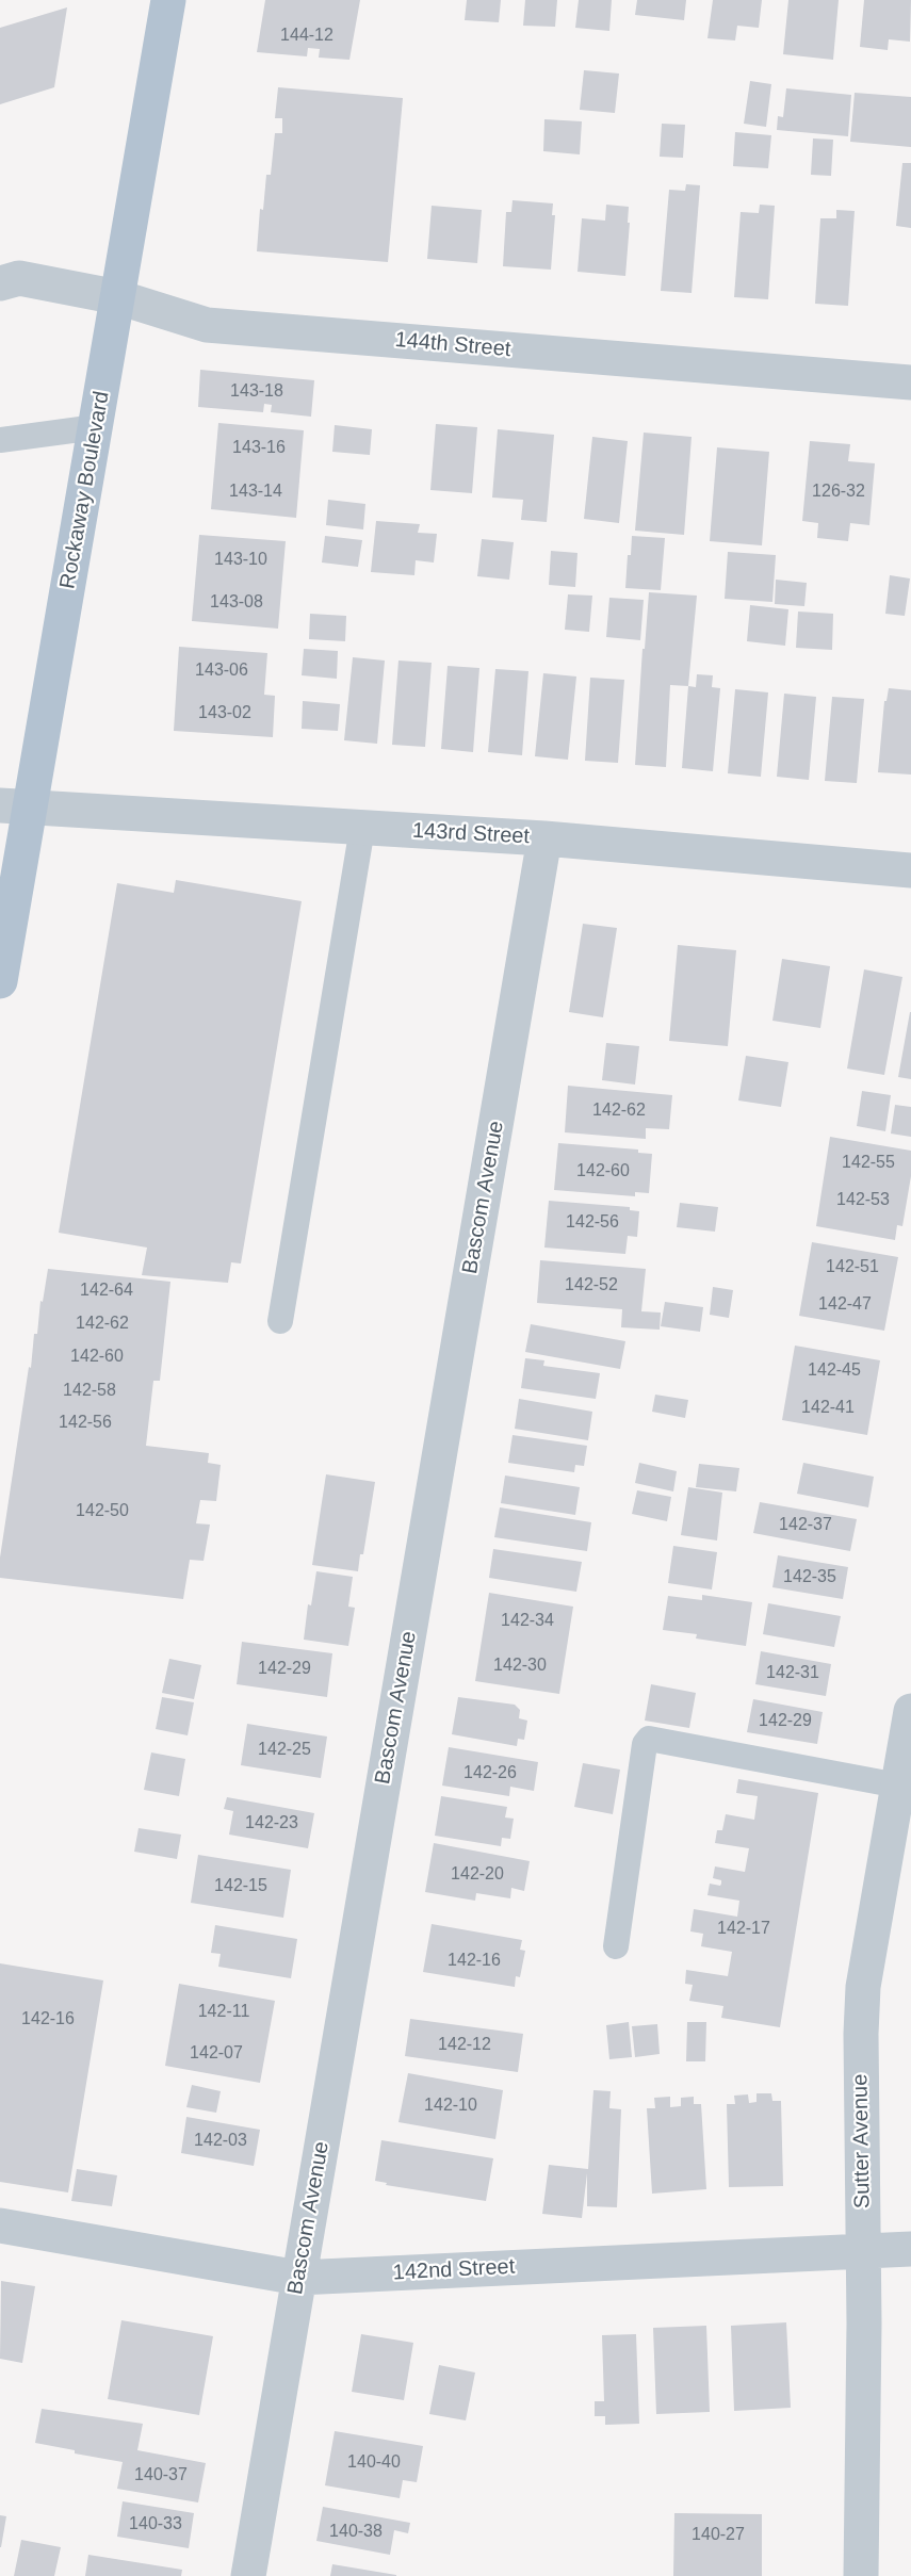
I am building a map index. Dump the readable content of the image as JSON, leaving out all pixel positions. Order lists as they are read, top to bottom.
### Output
{
  "streets": {
    "main road": ["Rockaway Boulevard"],
    "street": [
      "144th Street",
      "143rd Street",
      "Bascom Avenue",
      "Sutter Avenue",
      "142nd Street"
    ]
  },
  "crossings": [
    ["144th Street", "Rockaway Boulevard"],
    ["Rockaway Boulevard", "143rd Street"],
    ["143rd Street", "Bascom Avenue"],
    ["Bascom Avenue", "142nd Street"],
    ["Sutter Avenue", "142nd Street"]
  ],
  "house_numbers": [
    "144-12",
    "143-18",
    "143-16",
    "143-14",
    "126-32",
    "143-10",
    "143-08",
    "143-06",
    "143-02",
    "142-62",
    "142-55",
    "142-60",
    "142-53",
    "142-56",
    "142-51",
    "142-52",
    "142-64",
    "142-47",
    "142-62",
    "142-60",
    "142-45",
    "142-58",
    "142-41",
    "142-56",
    "142-50",
    "142-37",
    "142-35",
    "142-34",
    "142-30",
    "142-29",
    "142-31",
    "142-29",
    "142-25",
    "142-26",
    "142-23",
    "142-20",
    "142-15",
    "142-17",
    "142-16",
    "142-11",
    "142-16",
    "142-12",
    "142-07",
    "142-10",
    "142-03",
    "140-40",
    "140-37",
    "140-33",
    "140-38",
    "140-27"
  ]
}
